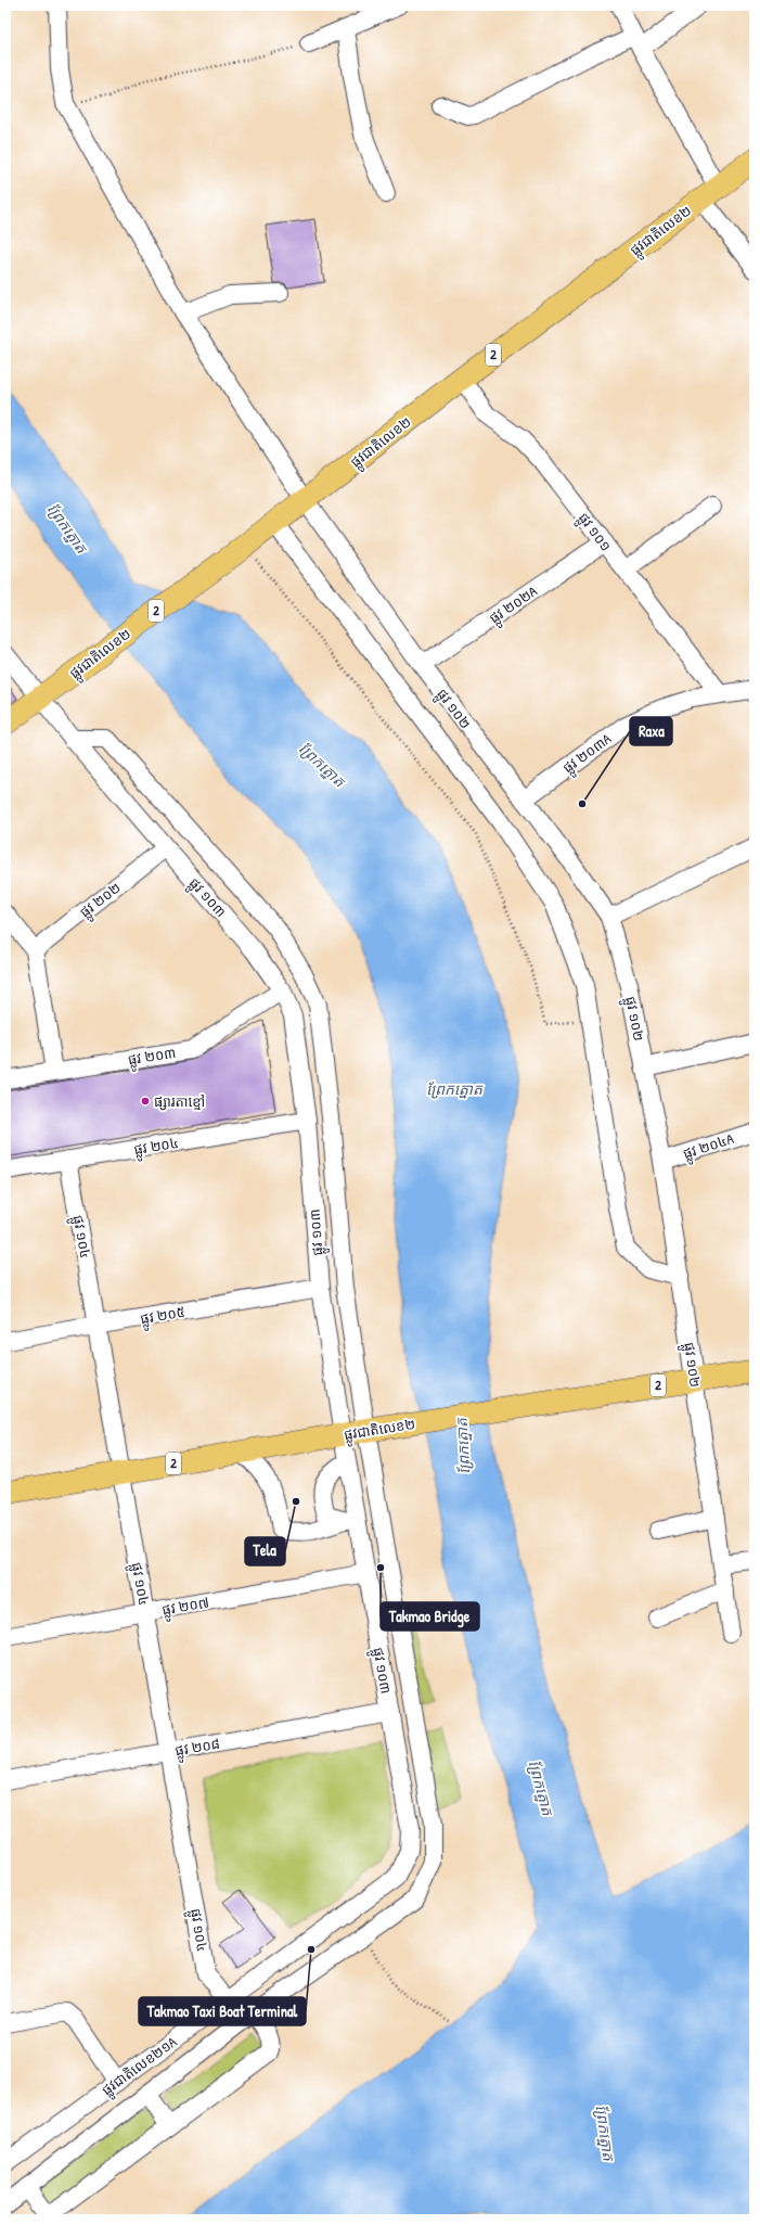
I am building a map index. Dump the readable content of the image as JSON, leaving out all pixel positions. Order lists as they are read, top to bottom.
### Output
{
  "streets": {
    "main road": ["ផ្លូវជាតិលេខ២", "2"],
    "street": [
      "ផ្លូវ ១០១",
      "ផ្លូវ ២០២A",
      "ផ្លូវ ១០២",
      "ផ្លូវ ២០៣A",
      "ផ្លូវ ១០៣",
      "ផ្លូវ ២០២",
      "ផ្លូវ ២០៣",
      "ផ្លូវ ២០៤",
      "ផ្លូវ ២០៤A",
      "ផ្លូវ ១០៤",
      "ផ្លូវ ២០៥",
      "ផ្លូវ ២០៧",
      "ផ្លូវ ២០៨",
      "ផ្លូវជាតិលេខ២១A"
    ]
  },
  "crossings": [
    ["ផ្លូវជាតិលេខ២", "ផ្លូវ ១០១"],
    ["ផ្លូវជាតិលេខ២", "ផ្លូវ ១០២"],
    ["ផ្លូវជាតិលេខ២", "ផ្លូវ ១០៣"],
    ["ផ្លូវជាតិលេខ២", "ផ្លូវ ១០៤"],
    ["ផ្លូវ ១០១", "ផ្លូវ ២០២A"],
    ["ផ្លូវ ១០១", "ផ្លូវ ២០៣A"],
    ["ផ្លូវ ២០២A", "ផ្លូវ ១០២"],
    ["ផ្លូវ ១០២", "ផ្លូវ ២០៣A"],
    ["ផ្លូវ ១០២", "ផ្លូវ ២០៤A"],
    ["ផ្លូវ ១០៣", "ផ្លូវ ២០២"],
    ["ផ្លូវ ១០៣", "ផ្លូវ ២០៣"],
    ["ផ្លូវ ១០៣", "ផ្លូវ ២០៤"],
    ["ផ្លូវ ១០៣", "ផ្លូវ ២០៥"],
    ["ផ្លូវ ១០៣", "ផ្លូវ ២០៧"],
    ["ផ្លូវ ១០៣", "ផ្លូវ ២០៨"],
    ["ផ្លូវ ១០៣", "ផ្លូវជាតិលេខ២១A"],
    ["ផ្លូវ ២០៤", "ផ្លូវ ១០៤"],
    ["ផ្លូវ ១០៤", "ផ្លូវ ២០៥"],
    ["ផ្លូវ ១០៤", "ផ្លូវ ២០៧"],
    ["ផ្លូវ ១០៤", "ផ្លូវ ២០៨"],
    ["ផ្លូវ ១០៤", "ផ្លូវជាតិលេខ២១A"]
  ],
  "water": ["ព្រែកត្នោត"],
  "places": [
    "Raxa",
    "ផ្សារតាខ្មៅ",
    "Tela",
    "Takmao Bridge",
    "Takmao Taxi Boat Terminal"
  ]
}
